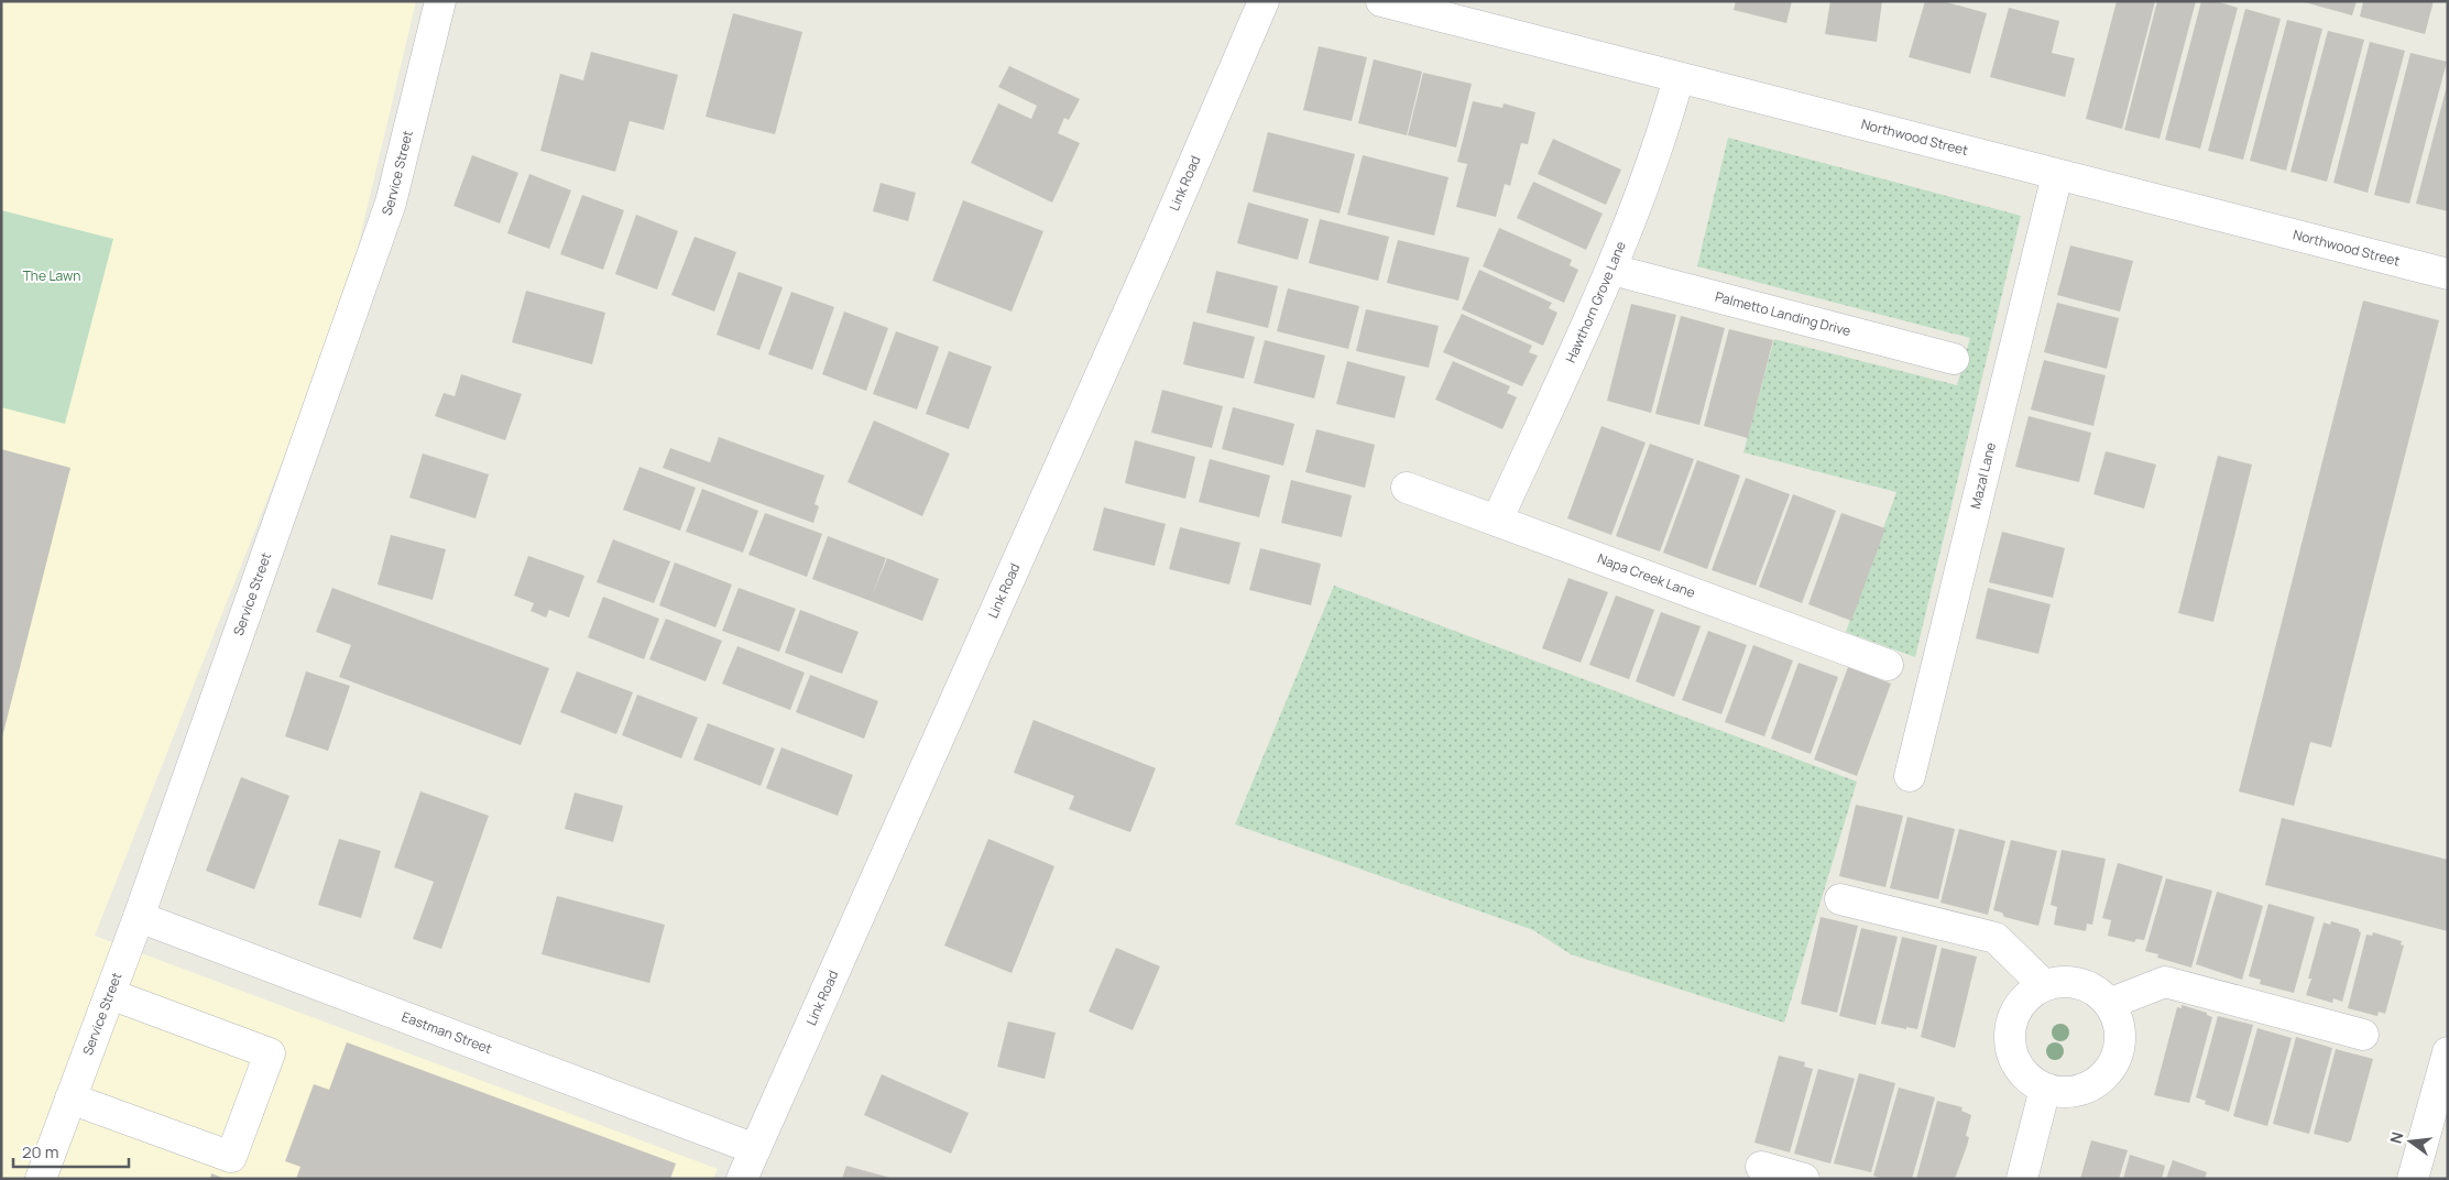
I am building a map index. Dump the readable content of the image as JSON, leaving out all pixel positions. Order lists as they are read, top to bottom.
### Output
{
  "streets": {
    "street": [
      "Northwood Street",
      "Service Street",
      "Link Road",
      "Hawthorn Grove Lane",
      "Palmetto Landing Drive",
      "Mazal Lane",
      "Napa Creek Lane",
      "Eastman Street"
    ]
  },
  "crossings": [
    ["Northwood Street", "Hawthorn Grove Lane"],
    ["Northwood Street", "Mazal Lane"],
    ["Service Street", "Eastman Street"],
    ["Link Road", "Eastman Street"],
    ["Hawthorn Grove Lane", "Palmetto Landing Drive"],
    ["Hawthorn Grove Lane", "Napa Creek Lane"]
  ],
  "parks": ["The Lawn"],
  "scale_bar": "20 m",
  "north": "left"
}
